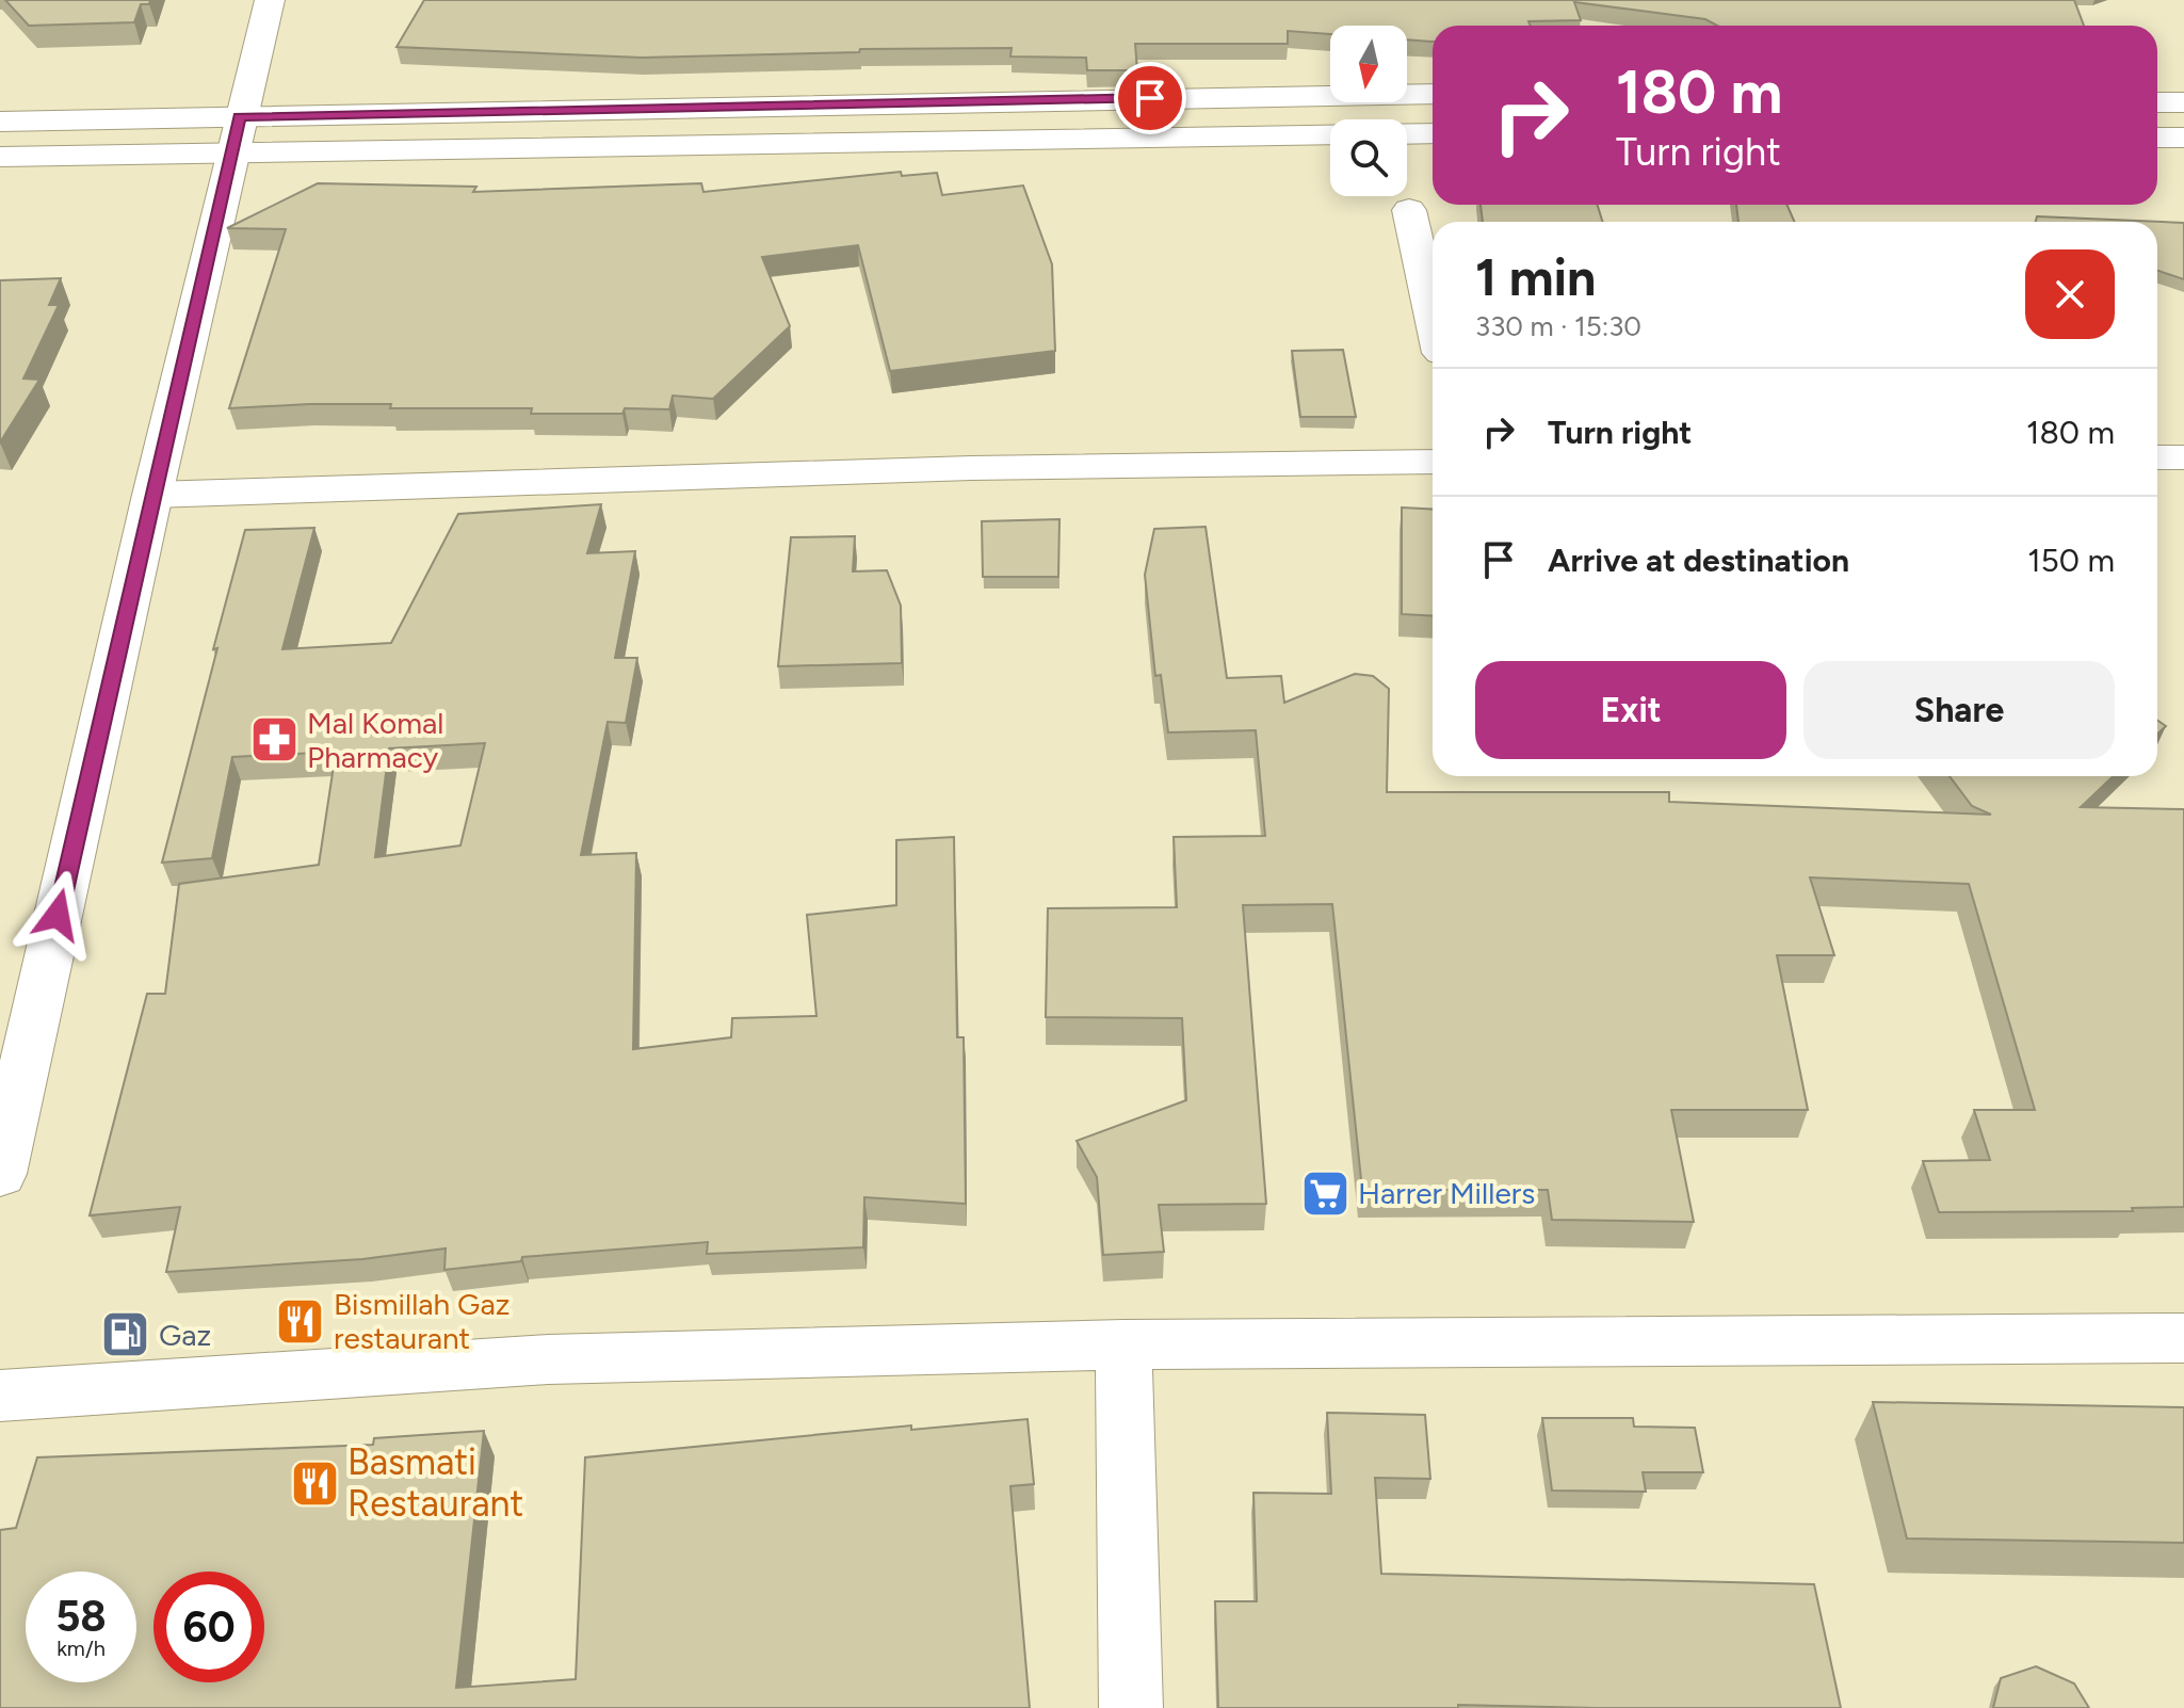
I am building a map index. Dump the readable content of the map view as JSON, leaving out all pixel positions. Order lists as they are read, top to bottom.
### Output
{
  "places": {
    "pharmacy": ["Mal Komal Pharmacy"],
    "supermarket": ["Harrer Millers"],
    "restaurant": ["Bismillah Gaz restaurant", "Basmati Restaurant"],
    "fuel station": ["Gaz"]
  },
  "north": "bottom",
  "page": {
    "turn": ["180 m", "Turn right"],
    "heading": ["1 min", "330 m · 15:30"],
    "list": [
      {
        "name": "Turn right",
        "value": "180 m"
      },
      {
        "name": "Arrive at destination",
        "value": "150 m"
      }
    ],
    "buttons": ["Exit", "Share"],
    "speed": "58 km/h",
    "limit": "60"
  }
}
